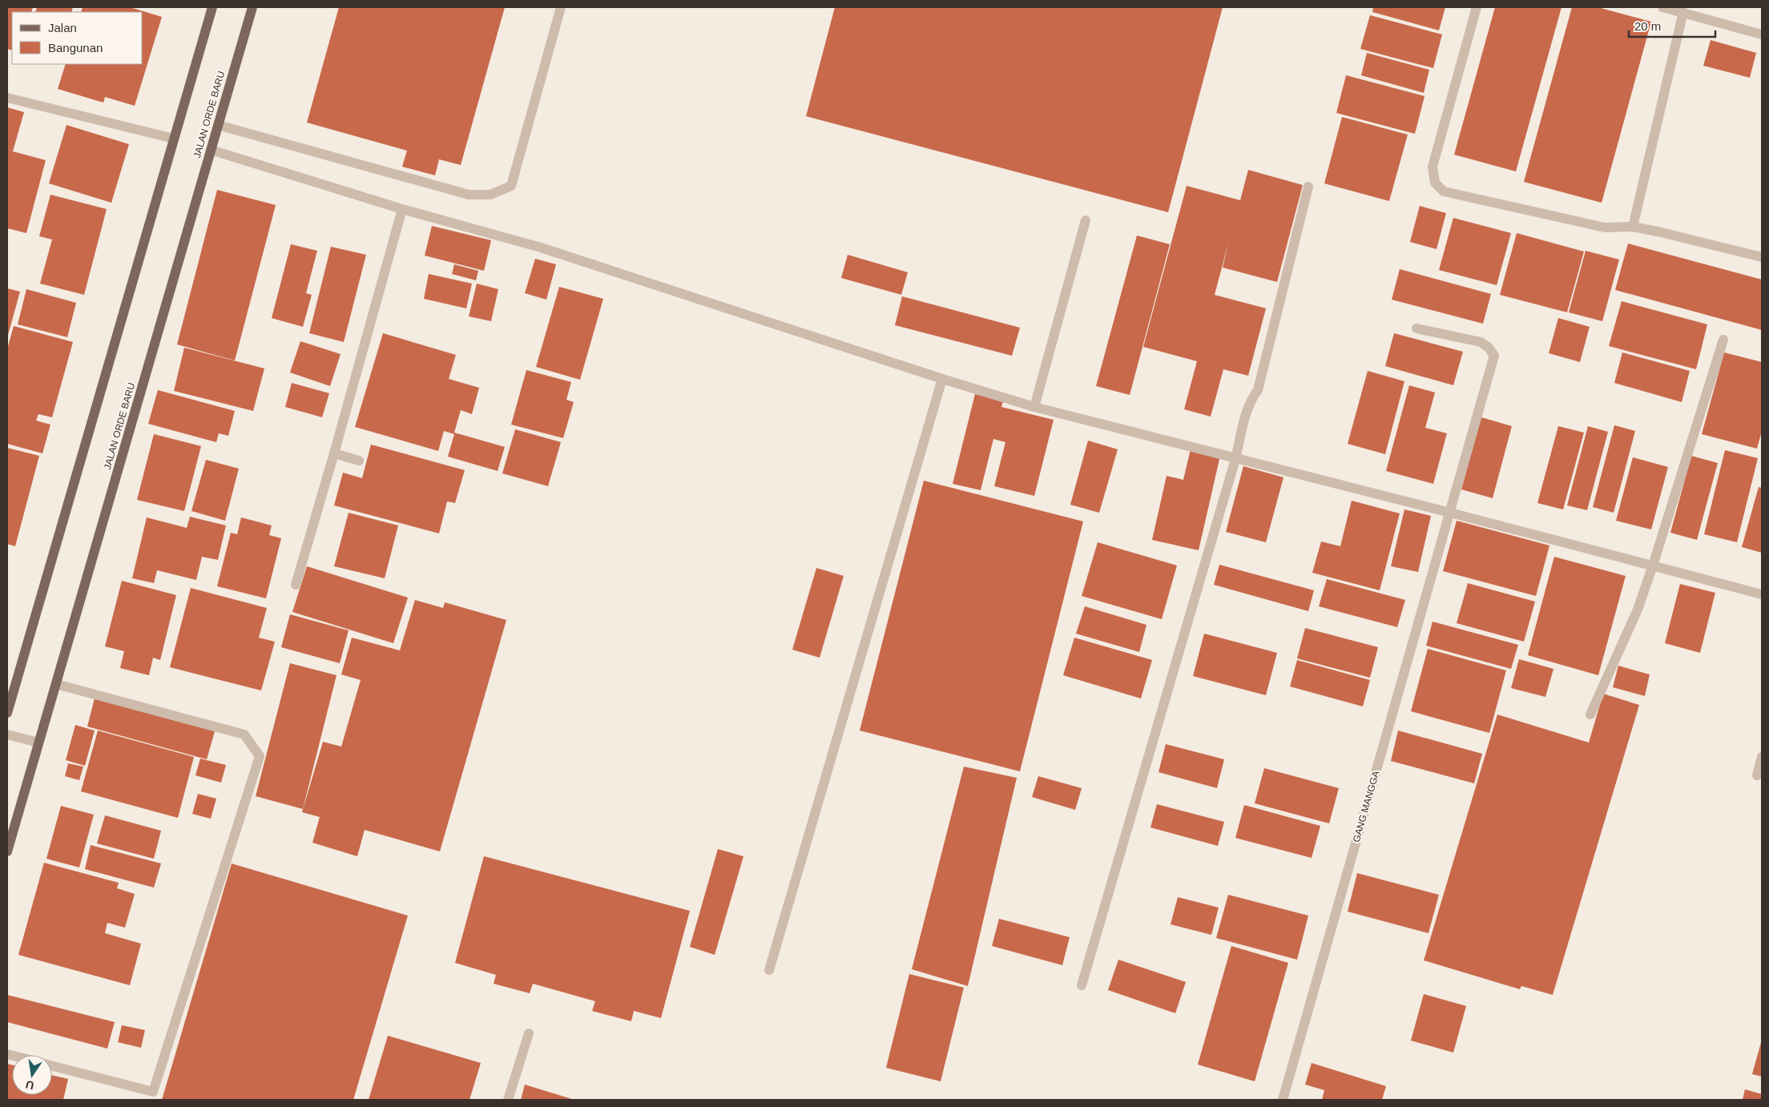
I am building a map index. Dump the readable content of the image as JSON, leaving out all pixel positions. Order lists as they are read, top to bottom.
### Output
{
  "streets": {
    "main road": ["JALAN ORDE BARU"],
    "street": ["GANG MANGGA"]
  },
  "legend": ["Jalan", "Bangunan"],
  "scale_bar": "20 m",
  "north": "bottom"
}
